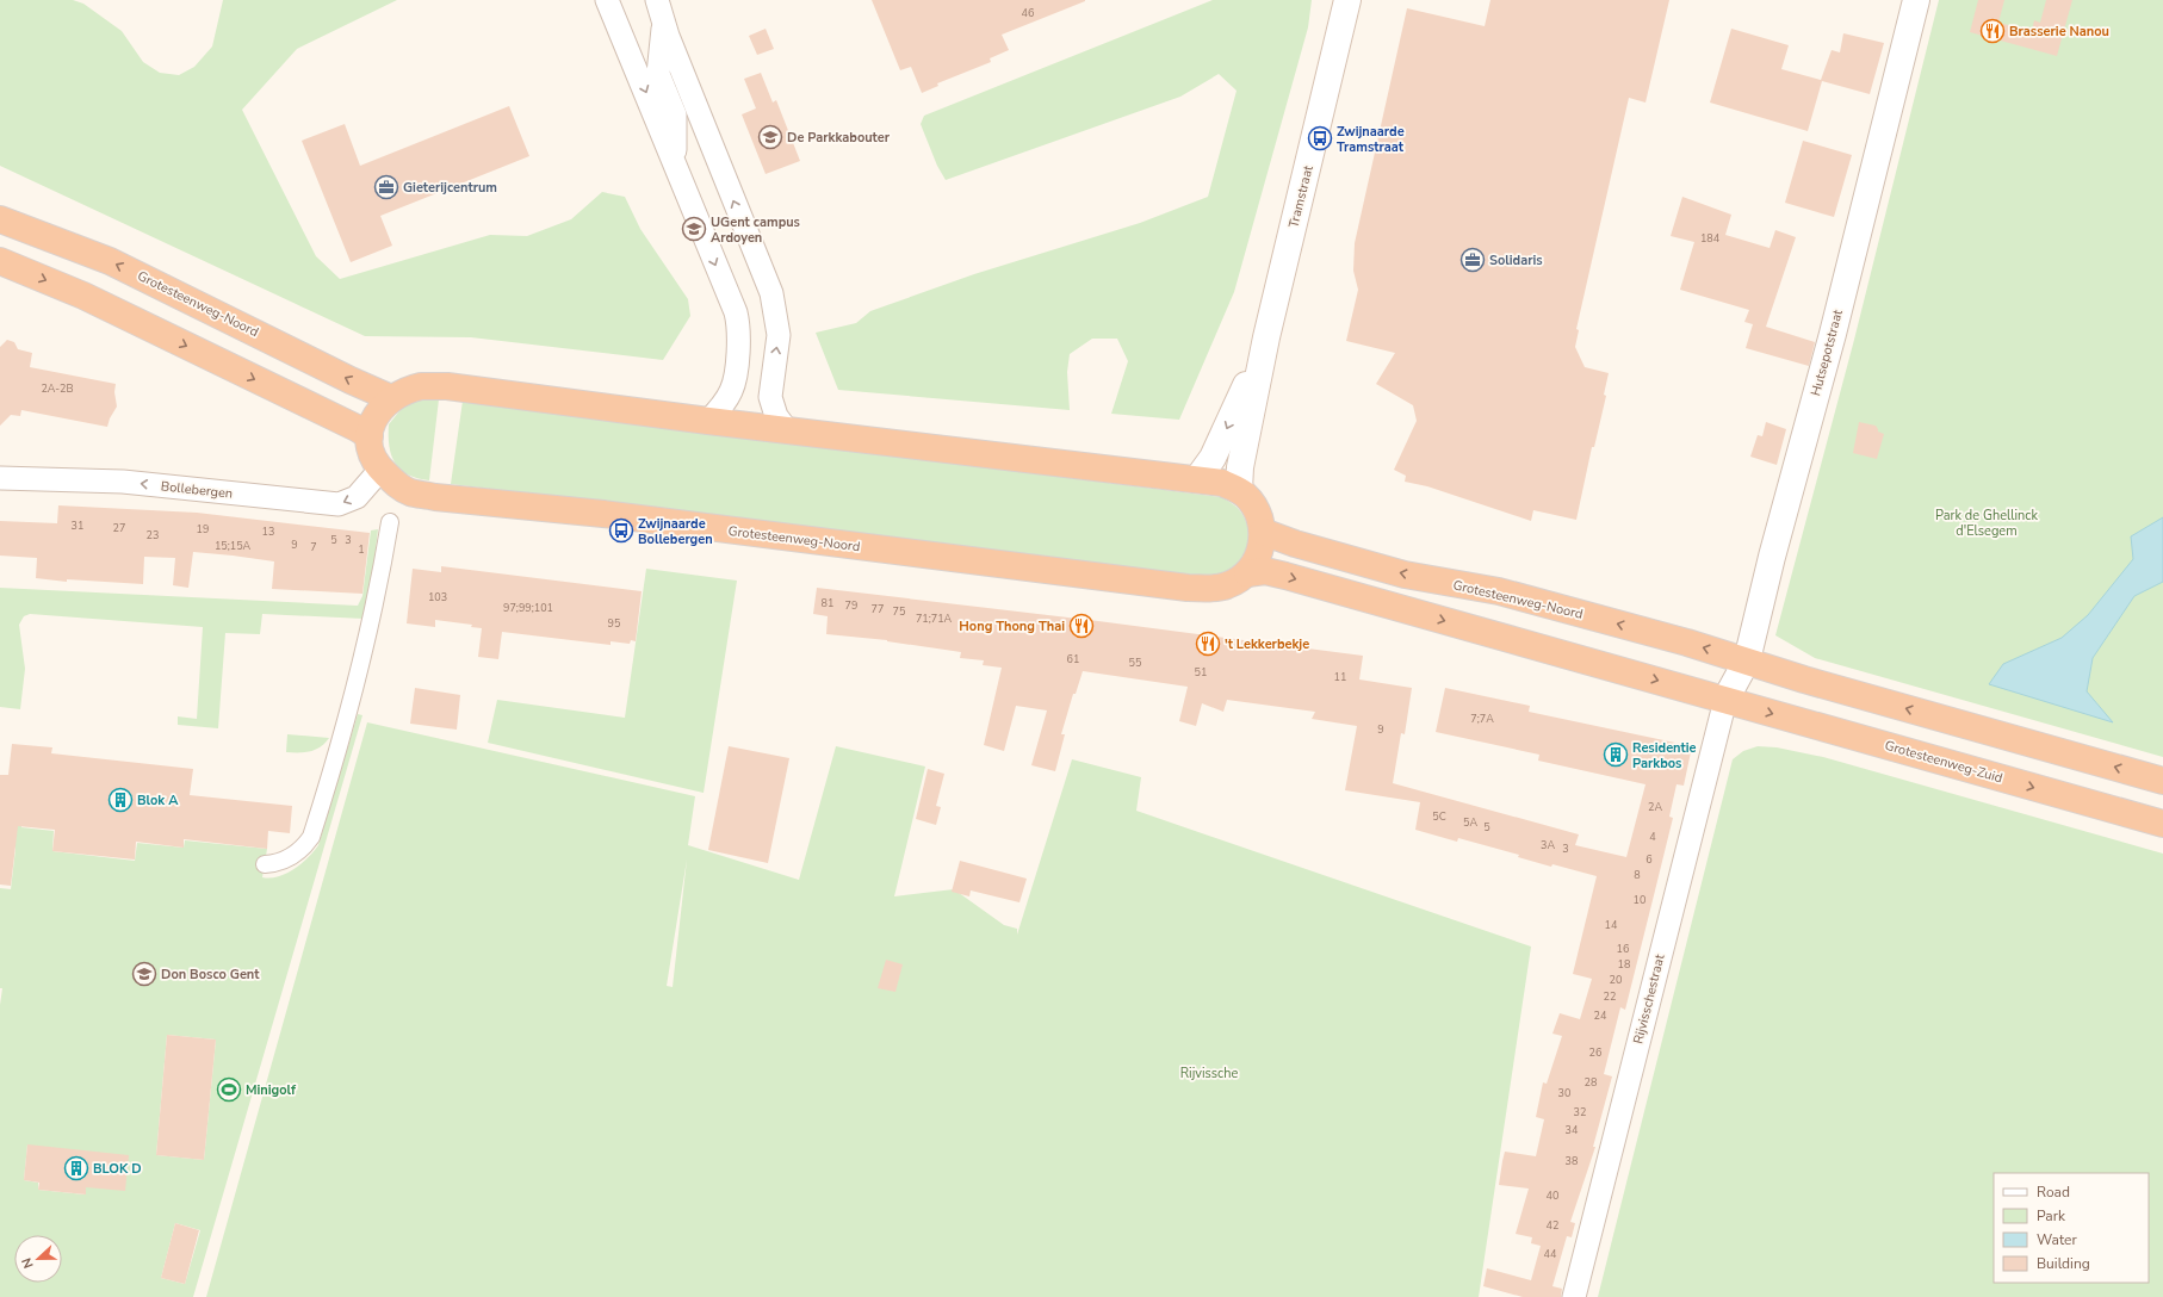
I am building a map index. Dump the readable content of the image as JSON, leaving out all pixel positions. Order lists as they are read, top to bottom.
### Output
{
  "streets": {
    "highway": ["Grotesteenweg-Noord", "Grotesteenweg-Zuid"],
    "street": [
      "Tramstraat",
      "Hutsepotstraat",
      "Bollebergen",
      "Rijvisschestraat"
    ]
  },
  "crossings": [
    ["Tramstraat", "Grotesteenweg-Noord"],
    ["Grotesteenweg-Noord", "Hutsepotstraat"],
    ["Grotesteenweg-Noord", "Bollebergen"],
    ["Grotesteenweg-Noord", "Grotesteenweg-Zuid"],
    ["Grotesteenweg-Noord", "Rijvisschestraat"],
    ["Hutsepotstraat", "Grotesteenweg-Zuid"],
    ["Hutsepotstraat", "Rijvisschestraat"],
    ["Grotesteenweg-Zuid", "Rijvisschestraat"]
  ],
  "one_way": ["Bollebergen"],
  "parks": ["Park de Ghellinck d'Elsegem", "Rijvissche"],
  "places": {
    "restaurant": ["Brasserie Nanou", "Hong Thong Thai", "'t Lekkerbekje"],
    "school or university": ["De Parkkabouter", "UGent campus Ardoyen", "Don Bosco Gent"],
    "bus stop": ["Zwijnaarde Tramstraat", "Zwijnaarde Bollebergen"],
    "office": ["Gieterijcentrum", "Solidaris"],
    "building": ["Residentie Parkbos", "Blok A", "BLOK D"],
    "sports": ["Minigolf"]
  },
  "house_numbers": [
    "46",
    "184",
    "2A-2B",
    "31",
    "27",
    "19",
    "13",
    "23",
    "5",
    "3",
    "9",
    "15;15A",
    "7",
    "1",
    "103",
    "81",
    "79",
    "97;99;101",
    "77",
    "75",
    "71;71A",
    "95",
    "61",
    "55",
    "51",
    "11",
    "7;7A",
    "9",
    "2A",
    "5C",
    "5A",
    "5",
    "4",
    "3A",
    "3",
    "6",
    "8",
    "10",
    "14",
    "16",
    "18",
    "20",
    "22",
    "24",
    "26",
    "28",
    "30",
    "32",
    "34",
    "38",
    "40",
    "42",
    "44"
  ],
  "legend": [
    "Road",
    "Park",
    "Water",
    "Building"
  ],
  "north": "left"
}
